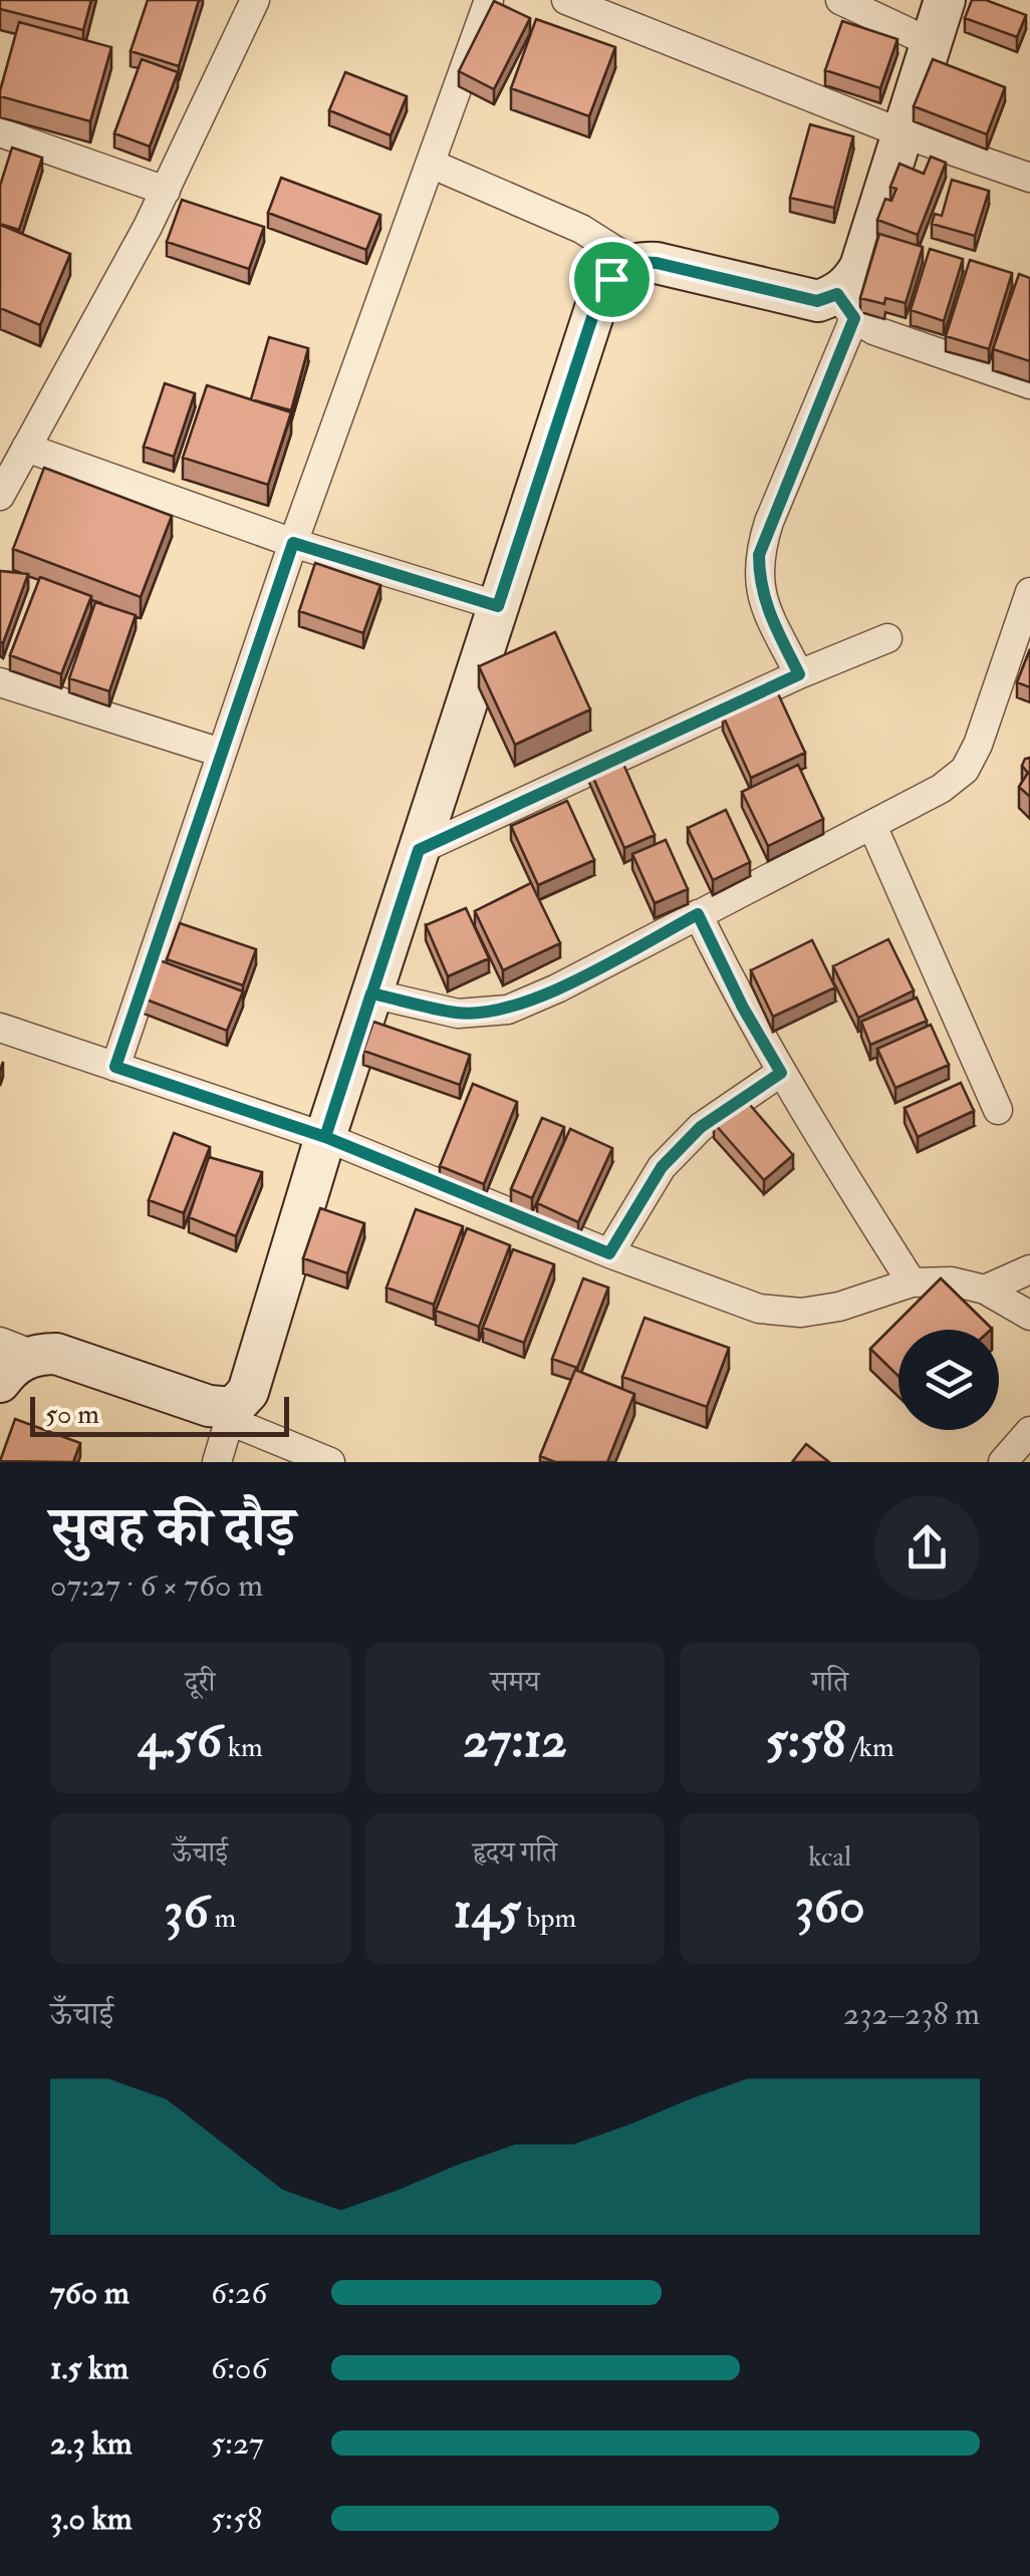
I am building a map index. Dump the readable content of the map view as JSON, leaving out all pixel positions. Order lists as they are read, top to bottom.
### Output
{
  "scale_bar": "50 m",
  "page": {
    "scale": "50 m",
    "heading": ["सुबह की दौड़", "07:27 · 6 × 760 m"],
    "stats": [
      ["दूरी", "4.56 km"],
      ["समय", "27:12"],
      ["गति", "5:58 /km"],
      ["ऊँचाई", "36 m"],
      ["हृदय गति", "145 bpm"],
      ["kcal", "360"]
    ],
    "chart": ["ऊँचाई", "232–238 m"],
    "list": [
      {
        "name": "760 m",
        "note": "6:26"
      },
      {
        "name": "1.5 km",
        "note": "6:06"
      },
      {
        "name": "2.3 km",
        "note": "5:27"
      },
      {
        "name": "3.0 km",
        "note": "5:58"
      }
    ]
  }
}
